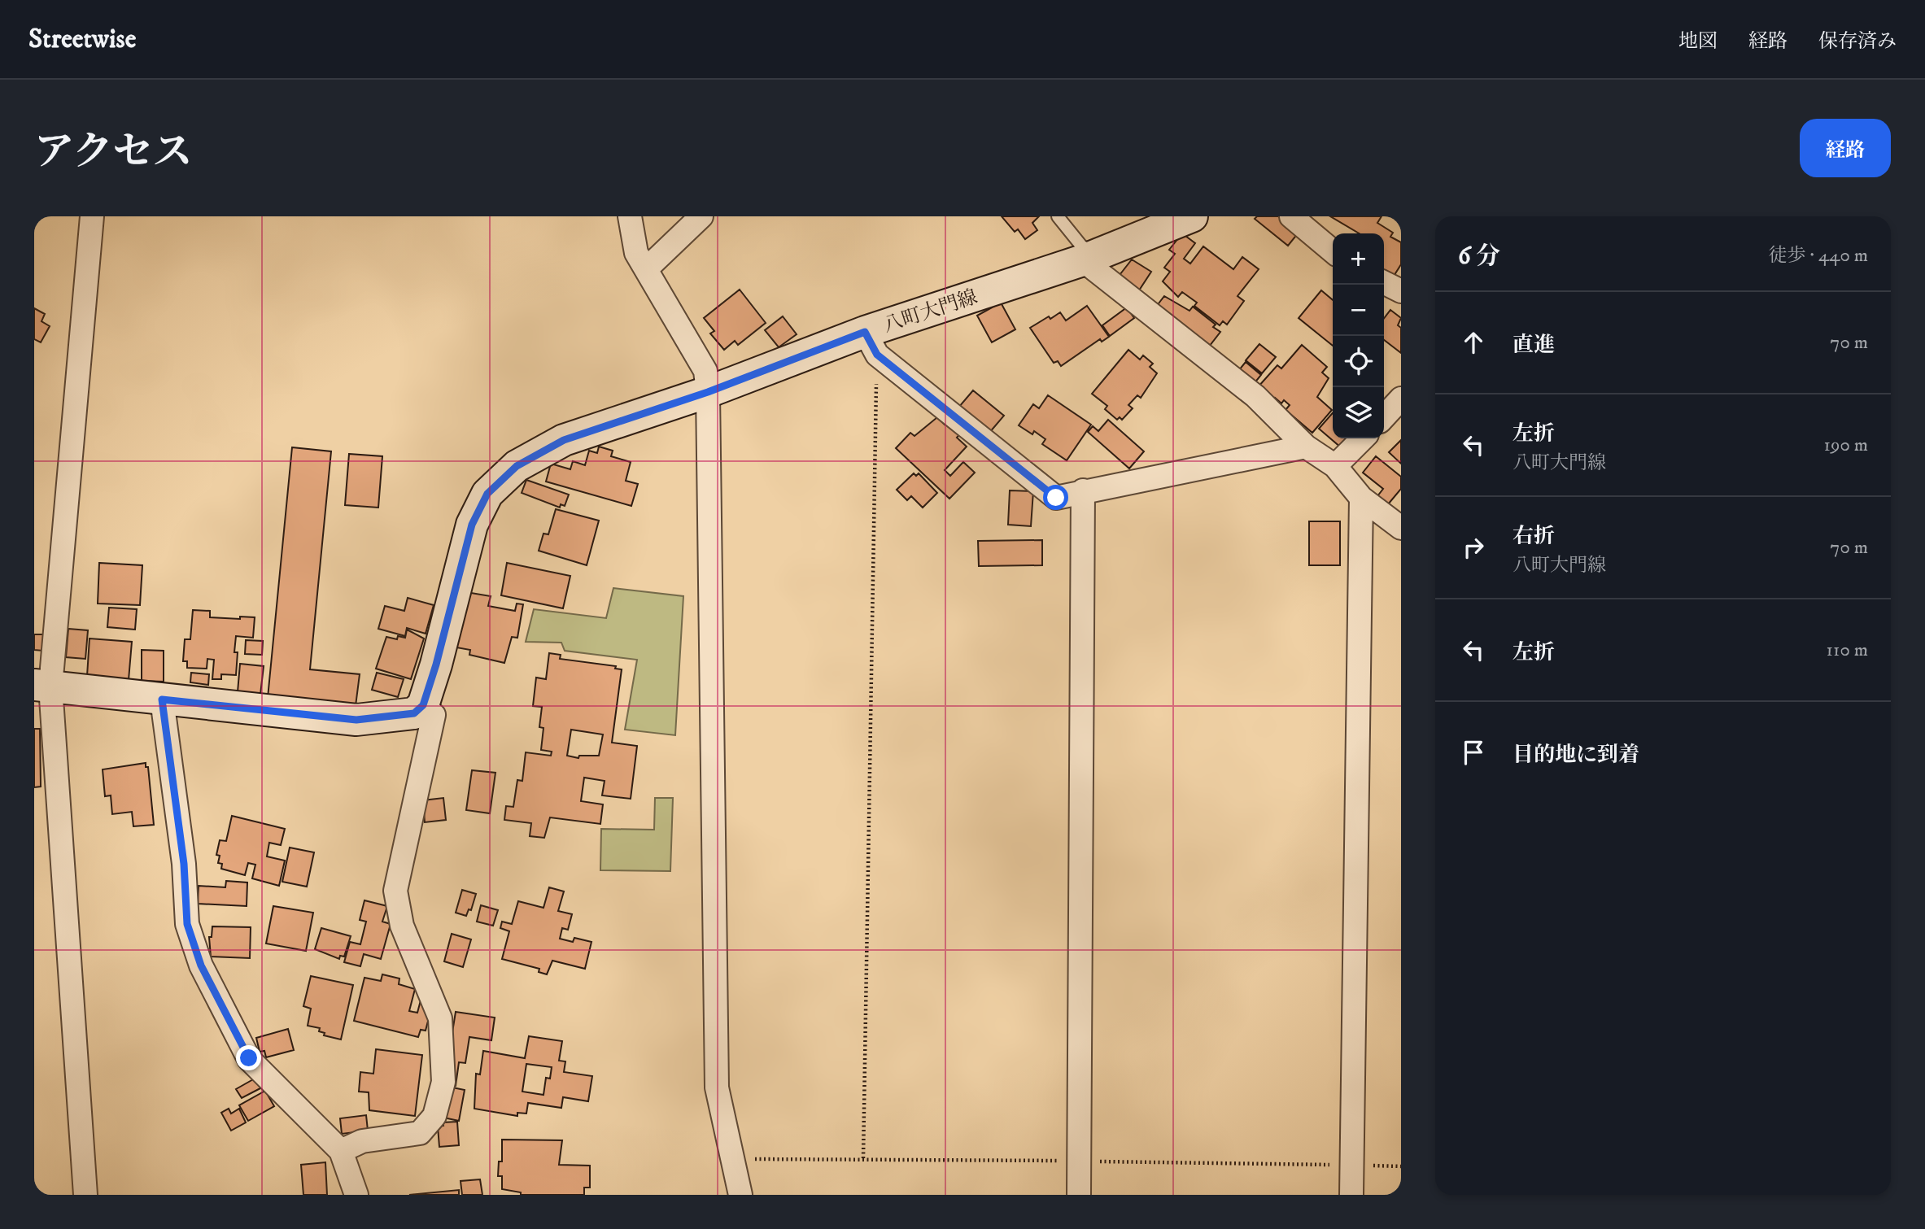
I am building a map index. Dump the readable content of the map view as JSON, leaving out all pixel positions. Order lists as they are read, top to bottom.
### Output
{
  "streets": {
    "main road": ["八町大門線"]
  },
  "page": {
    "header": "Streetwise",
    "nav": ["地図", "経路", "保存済み"],
    "title": "アクセス",
    "buttons": "経路",
    "heading": ["6 分", "徒歩 · 440 m"],
    "map_buttons": ["+", "−"],
    "list": [
      ["直進", "70 m"],
      ["左折", "八町大門線", "190 m"],
      ["右折", "八町大門線", "70 m"],
      ["左折", "110 m"],
      "目的地に到着"
    ]
  }
}
